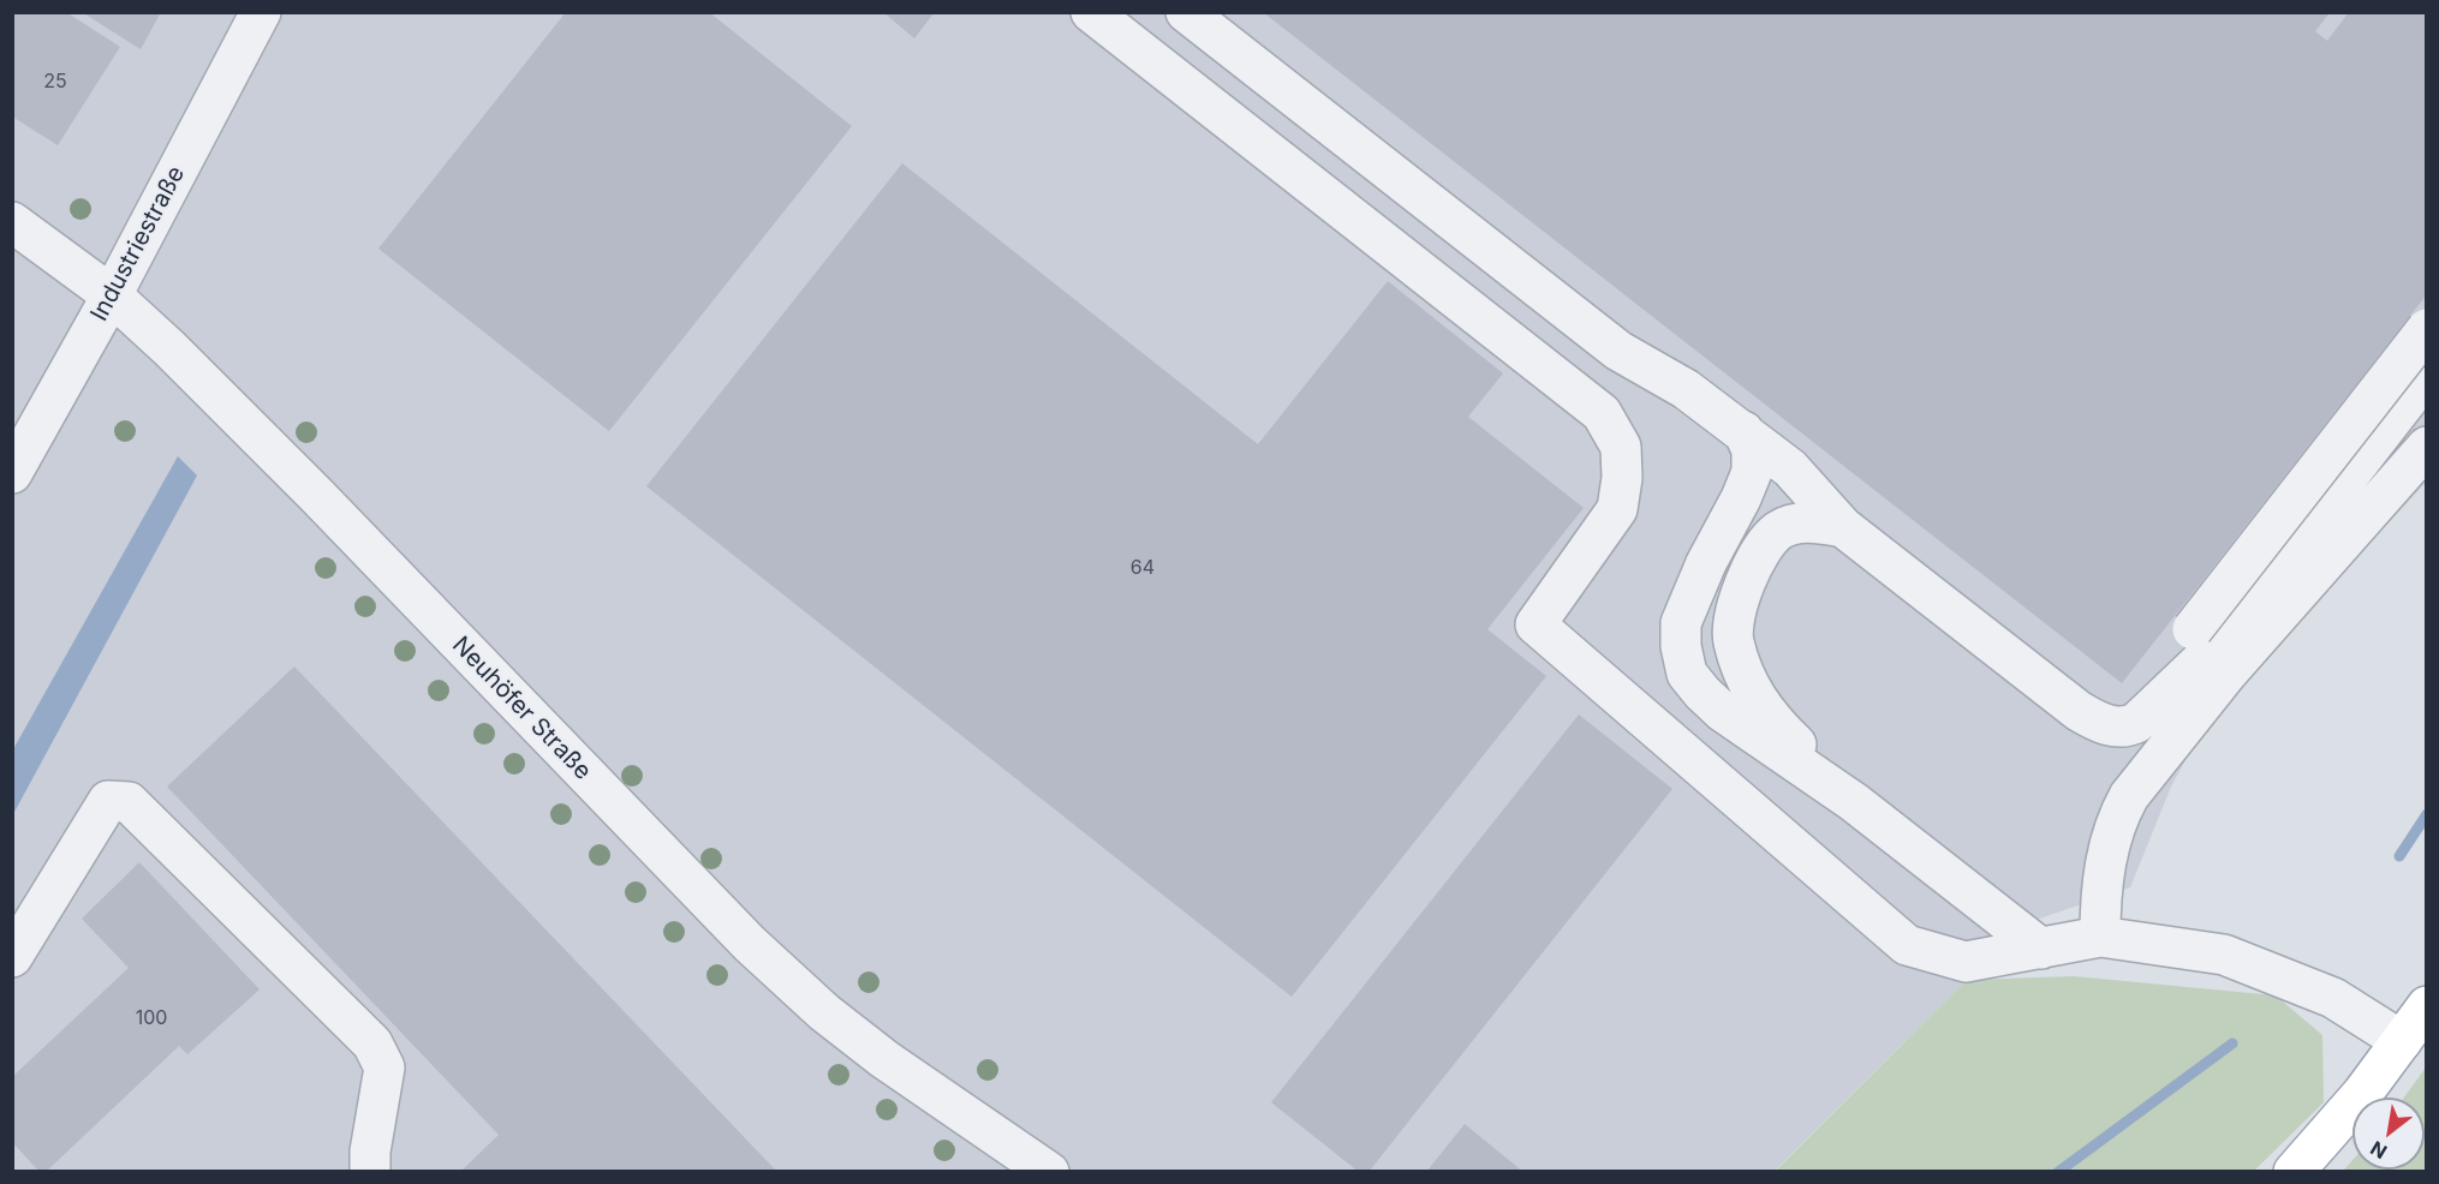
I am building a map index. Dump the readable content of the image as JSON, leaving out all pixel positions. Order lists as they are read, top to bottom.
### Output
{
  "streets": {
    "street": ["Industriestraße", "Neuhöfer Straße"]
  },
  "crossings": [
    ["Industriestraße", "Neuhöfer Straße"]
  ],
  "house_numbers": ["25", "64", "100"],
  "north": "bottom left"
}
